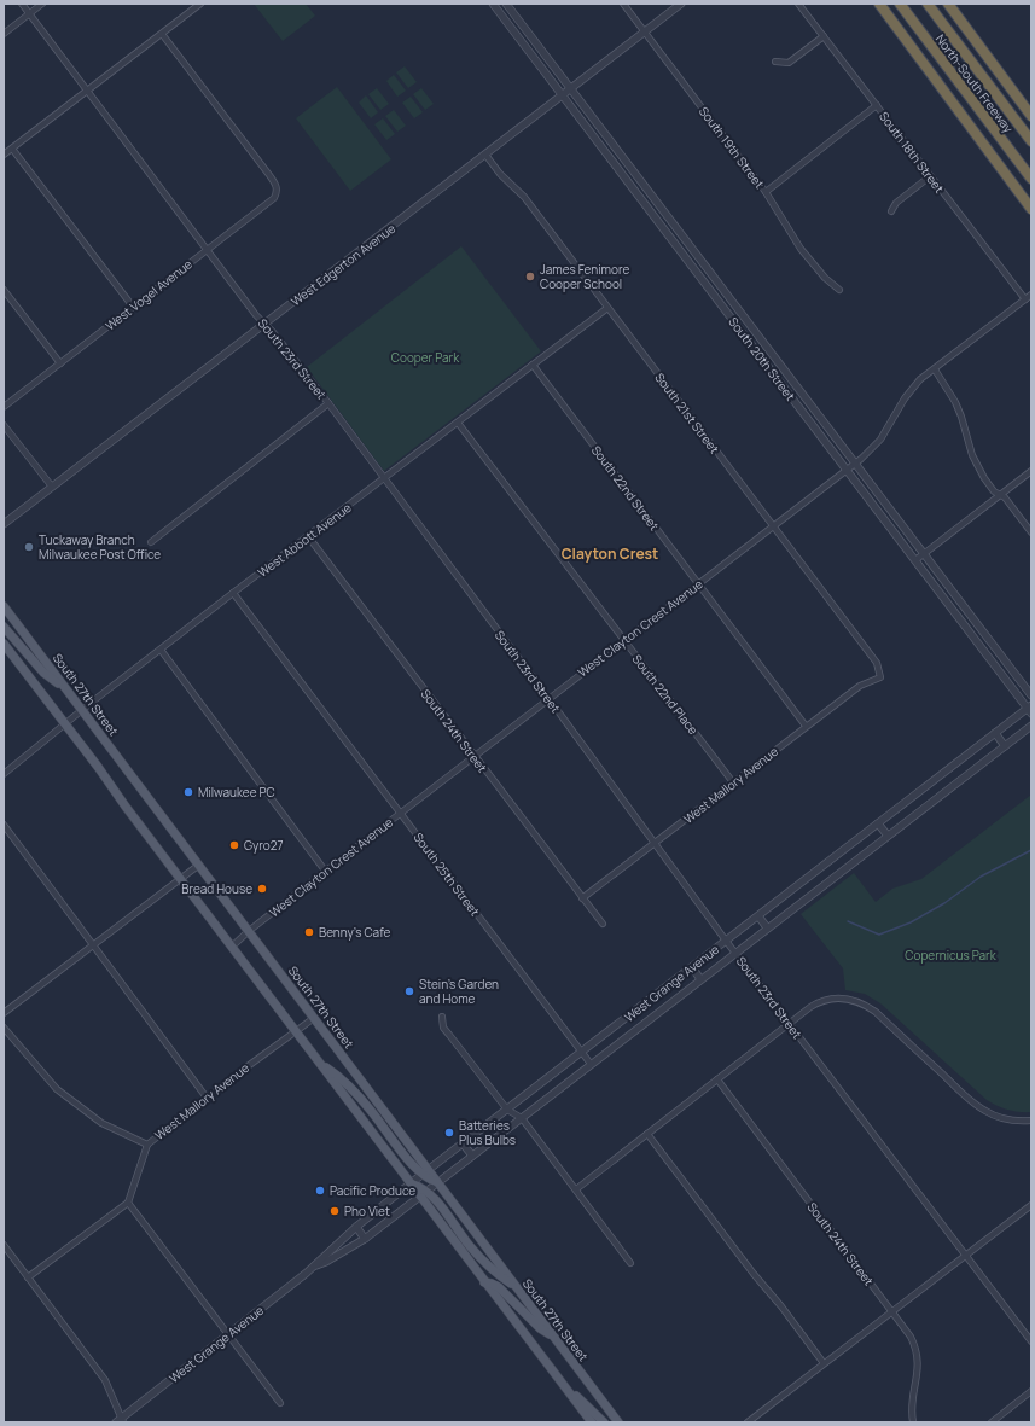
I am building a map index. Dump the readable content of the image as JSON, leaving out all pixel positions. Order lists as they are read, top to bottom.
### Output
{
  "streets": {
    "highway": ["North-South Freeway"],
    "main road": ["South 27th Street"],
    "street": [
      "South 19th Street",
      "South 18th Street",
      "West Edgerton Avenue",
      "West Vogel Avenue",
      "South 23rd Street",
      "South 20th Street",
      "South 21st Street",
      "South 22nd Street",
      "West Abbott Avenue",
      "West Clayton Crest Avenue",
      "South 22nd Place",
      "South 24th Street",
      "West Mallory Avenue",
      "South 25th Street",
      "West Grange Avenue"
    ]
  },
  "crossings": [
    ["South 19th Street", "West Edgerton Avenue"],
    ["South 18th Street", "West Clayton Crest Avenue"],
    ["West Edgerton Avenue", "South 23rd Street"],
    ["West Edgerton Avenue", "South 20th Street"],
    ["West Edgerton Avenue", "South 21st Street"],
    ["West Vogel Avenue", "South 23rd Street"],
    ["South 23rd Street", "West Abbott Avenue"],
    ["South 23rd Street", "West Clayton Crest Avenue"],
    ["South 23rd Street", "West Mallory Avenue"],
    ["South 23rd Street", "West Grange Avenue"],
    ["South 20th Street", "West Clayton Crest Avenue"],
    ["South 20th Street", "West Grange Avenue"],
    ["South 21st Street", "West Abbott Avenue"],
    ["South 21st Street", "West Clayton Crest Avenue"],
    ["South 21st Street", "West Mallory Avenue"],
    ["South 22nd Street", "West Abbott Avenue"],
    ["South 22nd Street", "West Clayton Crest Avenue"],
    ["South 22nd Street", "West Mallory Avenue"],
    ["West Abbott Avenue", "South 27th Street"],
    ["West Abbott Avenue", "South 22nd Place"],
    ["West Abbott Avenue", "South 24th Street"],
    ["West Abbott Avenue", "South 25th Street"],
    ["West Clayton Crest Avenue", "South 27th Street"],
    ["West Clayton Crest Avenue", "South 22nd Place"],
    ["West Clayton Crest Avenue", "South 24th Street"],
    ["West Clayton Crest Avenue", "South 25th Street"],
    ["South 27th Street", "West Mallory Avenue"],
    ["South 27th Street", "West Grange Avenue"],
    ["South 22nd Place", "West Mallory Avenue"],
    ["South 24th Street", "West Mallory Avenue"],
    ["South 25th Street", "West Grange Avenue"]
  ],
  "districts": ["Clayton Crest"],
  "parks": ["Cooper Park", "Copernicus Park"],
  "places": [
    "James Fenimore Cooper School",
    "Tuckaway Branch Milwaukee Post Office",
    "Milwaukee PC",
    "Gyro27",
    "Bread House",
    "Benny's Cafe",
    "Stein's Garden and Home",
    "Batteries Plus Bulbs",
    "Pacific Produce",
    "Pho Viet"
  ]
}
